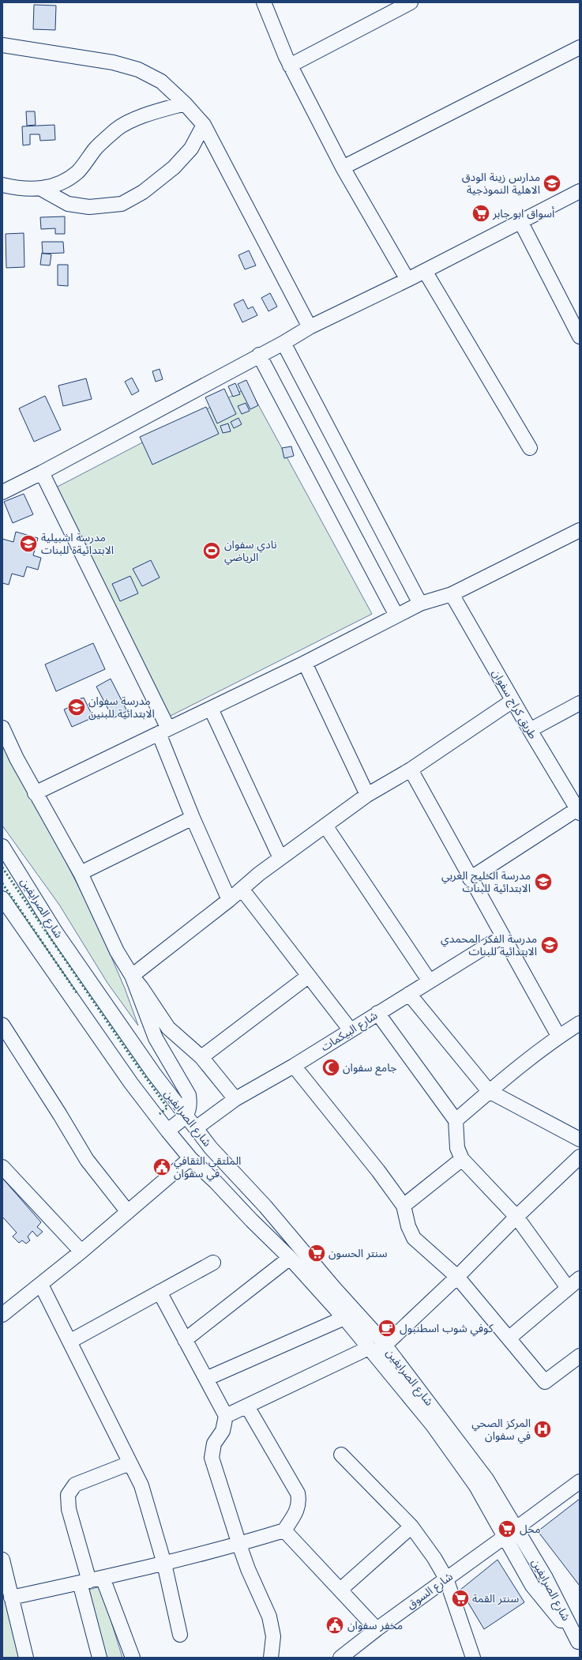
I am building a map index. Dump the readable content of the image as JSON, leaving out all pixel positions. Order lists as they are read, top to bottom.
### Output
{
  "streets": {
    "street": [
      "طريق كراج سفوان",
      "شارع الصرايفين",
      "شارع البيكمات",
      "شارع السوق"
    ]
  },
  "crossings": [
    ["شارع الصرايفين", "شارع البيكمات"],
    ["شارع الصرايفين", "شارع السوق"]
  ],
  "places": {
    "school or university": [
      "مدارس زينة الودق الاهلية النموذجية",
      "مدرسة اشبيلية الابتدائيةة للبنات",
      "مدرسة سفوان الابتدائية للبنين",
      "مدرسة الخليج العربي الابتدائية للبنات",
      "مدرسة الفكر المحمدي الابتدائية للبنات"
    ],
    "supermarket": [
      "أسواق ابو جابر",
      "سنتر الحسون",
      "محل",
      "سنتر القمة"
    ],
    "sports": ["نادي سفوان الرياضي"],
    "mosque": ["جامع سفوان"],
    "public building": ["الملتقى الثقافي في سفوان", "مخفر سفوان"],
    "cafe": ["كوفي شوب اسطنبول"],
    "hospital": ["المركز الصحي في سفوان"]
  }
}
